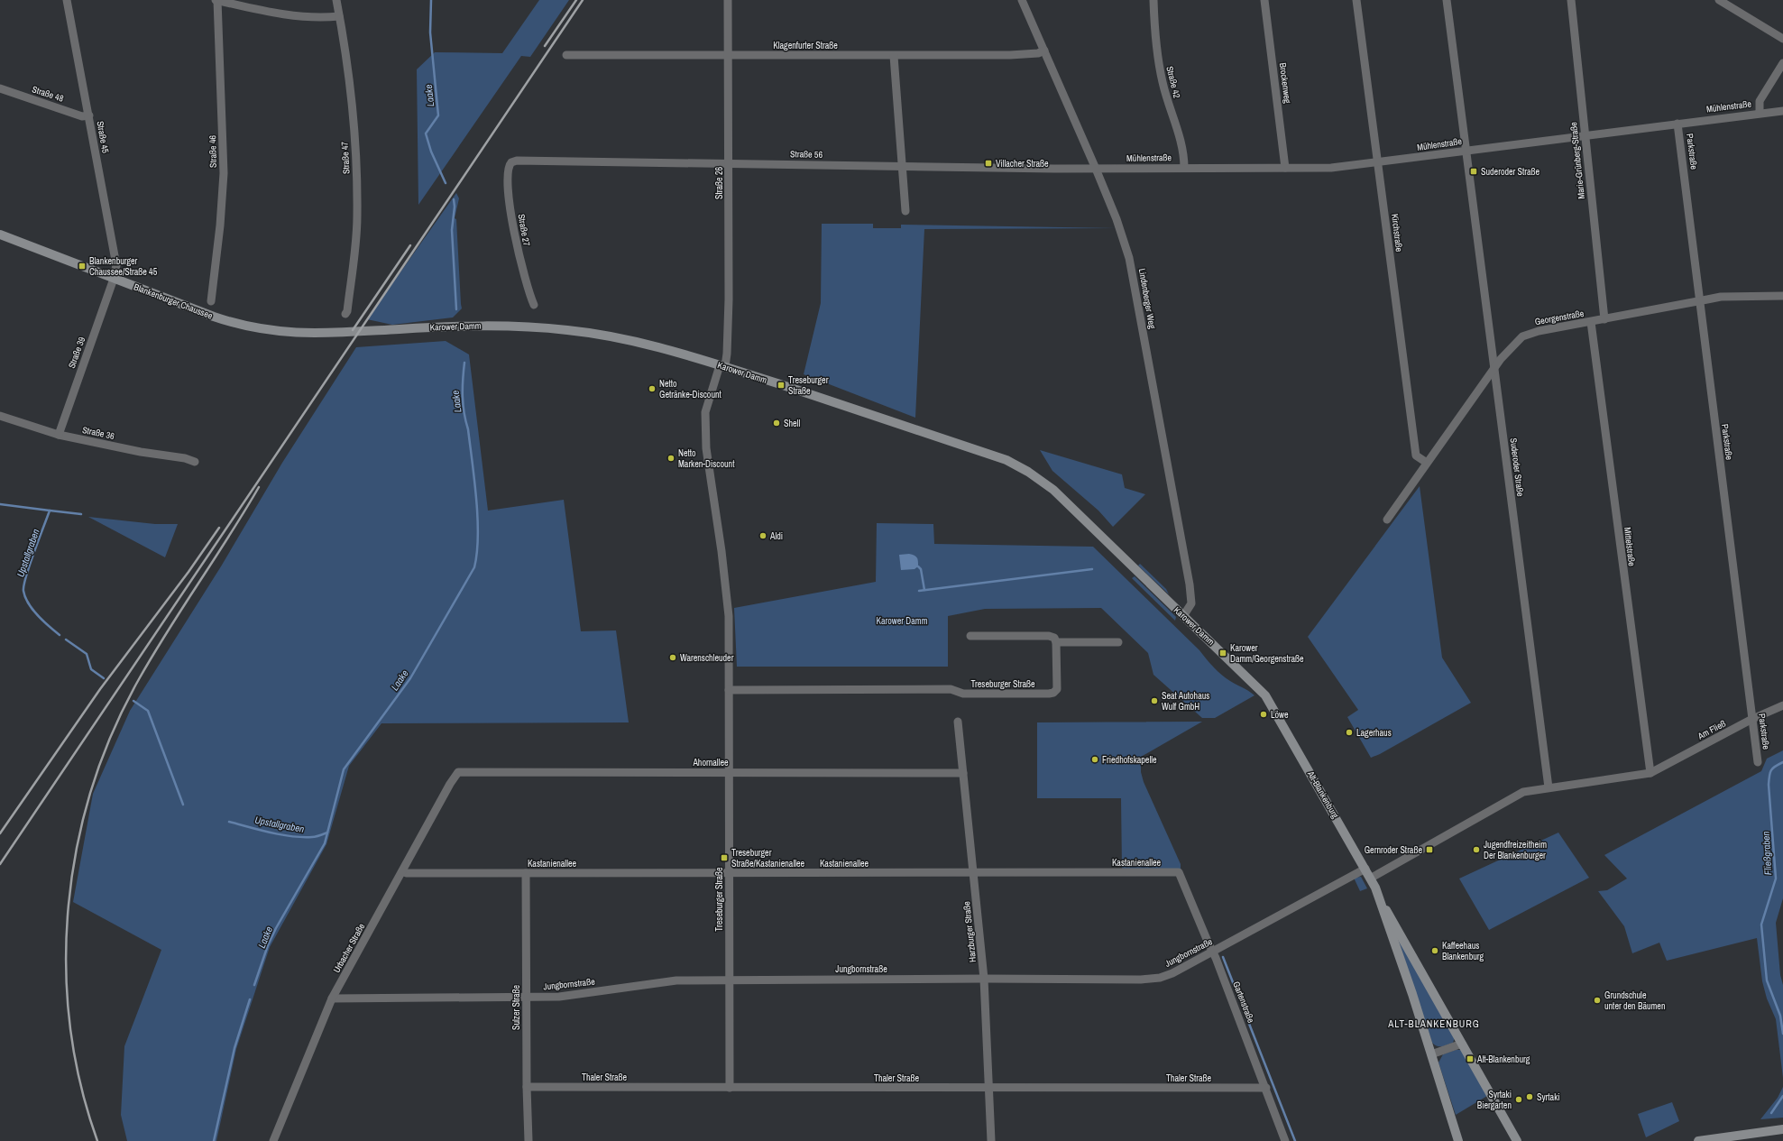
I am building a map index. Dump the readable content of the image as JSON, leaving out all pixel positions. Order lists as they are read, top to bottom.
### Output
{
  "streets": {
    "main road": ["Blankenburger Chaussee", "Karower Damm", "Alt-Blankenburg"],
    "street": [
      "Klagenfurter Straße",
      "Straße 42",
      "Brockenweg",
      "Straße 48",
      "Mühlenstraße",
      "Straße 45",
      "Straße 46",
      "Parkstraße",
      "Straße 56",
      "Straße 47",
      "Marie-Grünberg-Straße",
      "Straße 26",
      "Straße 27",
      "Kirchstraße",
      "Lindenberger Weg",
      "Georgenstraße",
      "Straße 39",
      "Straße 36",
      "Suderoder Straße",
      "Mittelstraße",
      "Treseburger Straße",
      "Am Fließ",
      "Ahornallee",
      "Kastanienallee",
      "Harzburger Straße",
      "Urbacher Straße",
      "Jungbornstraße",
      "Gartenstraße",
      "Sulzer Straße",
      "Thaler Straße"
    ]
  },
  "crossings": [
    ["Klagenfurter Straße", "Straße 26"],
    ["Klagenfurter Straße", "Lindenberger Weg"],
    ["Straße 42", "Mühlenstraße"],
    ["Brockenweg", "Mühlenstraße"],
    ["Straße 48", "Straße 45"],
    ["Mühlenstraße", "Parkstraße"],
    ["Mühlenstraße", "Straße 56"],
    ["Mühlenstraße", "Marie-Grünberg-Straße"],
    ["Mühlenstraße", "Kirchstraße"],
    ["Mühlenstraße", "Lindenberger Weg"],
    ["Mühlenstraße", "Suderoder Straße"],
    ["Straße 45", "Blankenburger Chaussee"],
    ["Straße 45", "Straße 39"],
    ["Parkstraße", "Georgenstraße"],
    ["Parkstraße", "Am Fließ"],
    ["Straße 56", "Straße 26"],
    ["Straße 56", "Straße 27"],
    ["Straße 56", "Lindenberger Weg"],
    ["Marie-Grünberg-Straße", "Georgenstraße"],
    ["Straße 26", "Karower Damm"],
    ["Straße 26", "Treseburger Straße"],
    ["Kirchstraße", "Georgenstraße"],
    ["Lindenberger Weg", "Karower Damm"],
    ["Blankenburger Chaussee", "Karower Damm"],
    ["Blankenburger Chaussee", "Straße 39"],
    ["Georgenstraße", "Suderoder Straße"],
    ["Georgenstraße", "Mittelstraße"],
    ["Karower Damm", "Treseburger Straße"],
    ["Karower Damm", "Alt-Blankenburg"],
    ["Straße 39", "Straße 36"],
    ["Mittelstraße", "Am Fließ"],
    ["Treseburger Straße", "Ahornallee"],
    ["Treseburger Straße", "Kastanienallee"],
    ["Treseburger Straße", "Jungbornstraße"],
    ["Treseburger Straße", "Thaler Straße"],
    ["Ahornallee", "Harzburger Straße"],
    ["Ahornallee", "Urbacher Straße"],
    ["Alt-Blankenburg", "Jungbornstraße"],
    ["Kastanienallee", "Harzburger Straße"],
    ["Kastanienallee", "Urbacher Straße"],
    ["Kastanienallee", "Gartenstraße"],
    ["Kastanienallee", "Sulzer Straße"],
    ["Harzburger Straße", "Jungbornstraße"],
    ["Harzburger Straße", "Thaler Straße"],
    ["Urbacher Straße", "Jungbornstraße"],
    ["Jungbornstraße", "Gartenstraße"],
    ["Jungbornstraße", "Sulzer Straße"],
    ["Gartenstraße", "Thaler Straße"],
    ["Sulzer Straße", "Thaler Straße"]
  ],
  "districts": ["ALT-BLANKENBURG"],
  "water": ["Laake", "Upstallgraben", "Fließgraben"],
  "parks": ["Karower Damm"],
  "places": {
    "transit": [
      "Villacher Straße",
      "Suderoder Straße",
      "Blankenburger Chaussee/Straße 45",
      "Treseburger Straße",
      "Karower Damm/Georgenstraße",
      "Gernroder Straße",
      "Treseburger Straße/Kastanienallee",
      "Alt-Blankenburg"
    ],
    "other": [
      "Netto Getränke-Discount",
      "Shell",
      "Netto Marken-Discount",
      "Aldi",
      "Warenschleuder",
      "Seat Autohaus Wulf GmbH",
      "Löwe",
      "Lagerhaus",
      "Friedhofskapelle",
      "Jugendfreizeitheim Der Blankenburger",
      "Kaffeehaus Blankenburg",
      "Grundschule unter den Bäumen",
      "Syrtaki",
      "Syrtaki Biergarten"
    ]
  }
}
